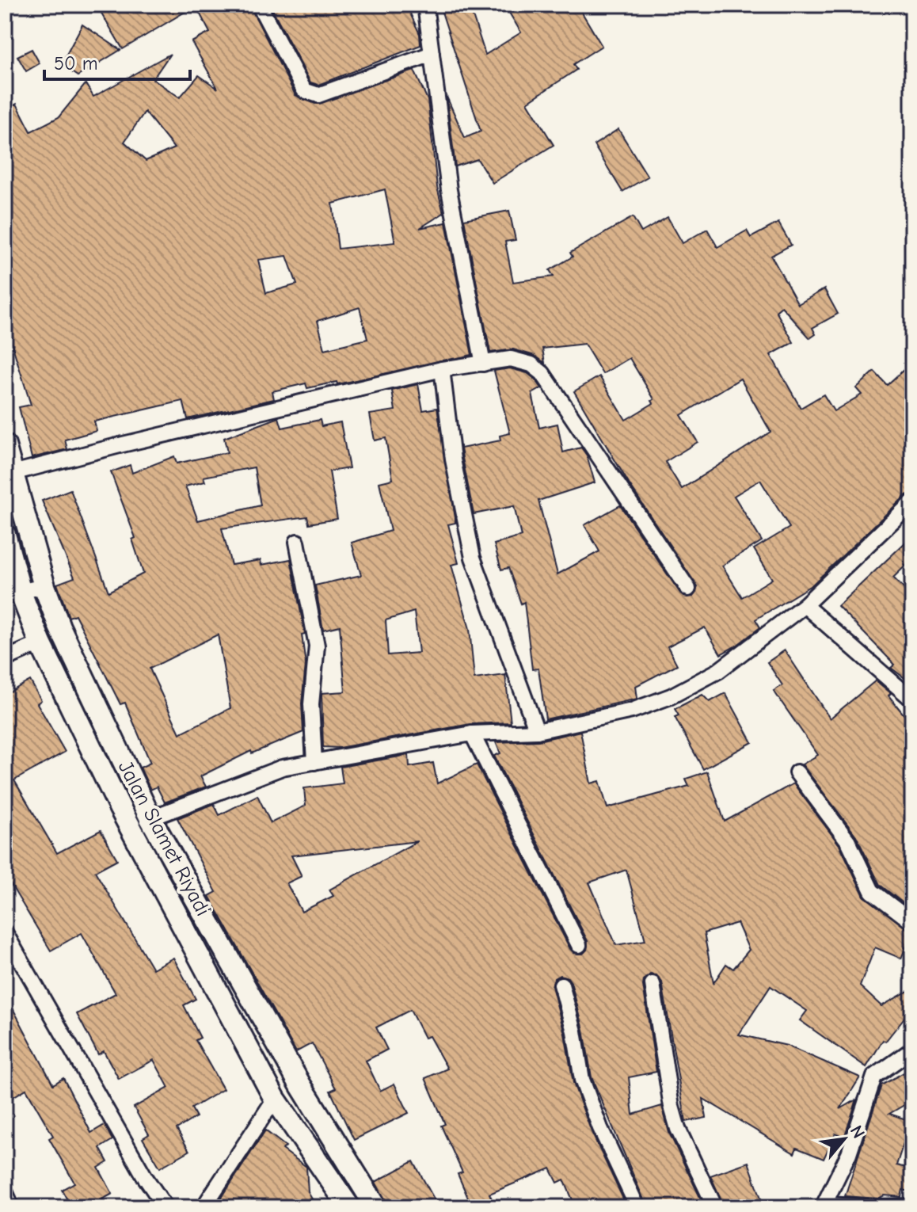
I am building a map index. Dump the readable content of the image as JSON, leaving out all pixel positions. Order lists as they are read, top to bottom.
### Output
{
  "streets": {
    "main road": ["Jalan Slamet Riyadi"]
  },
  "scale_bar": "50 m",
  "north": "top right"
}
